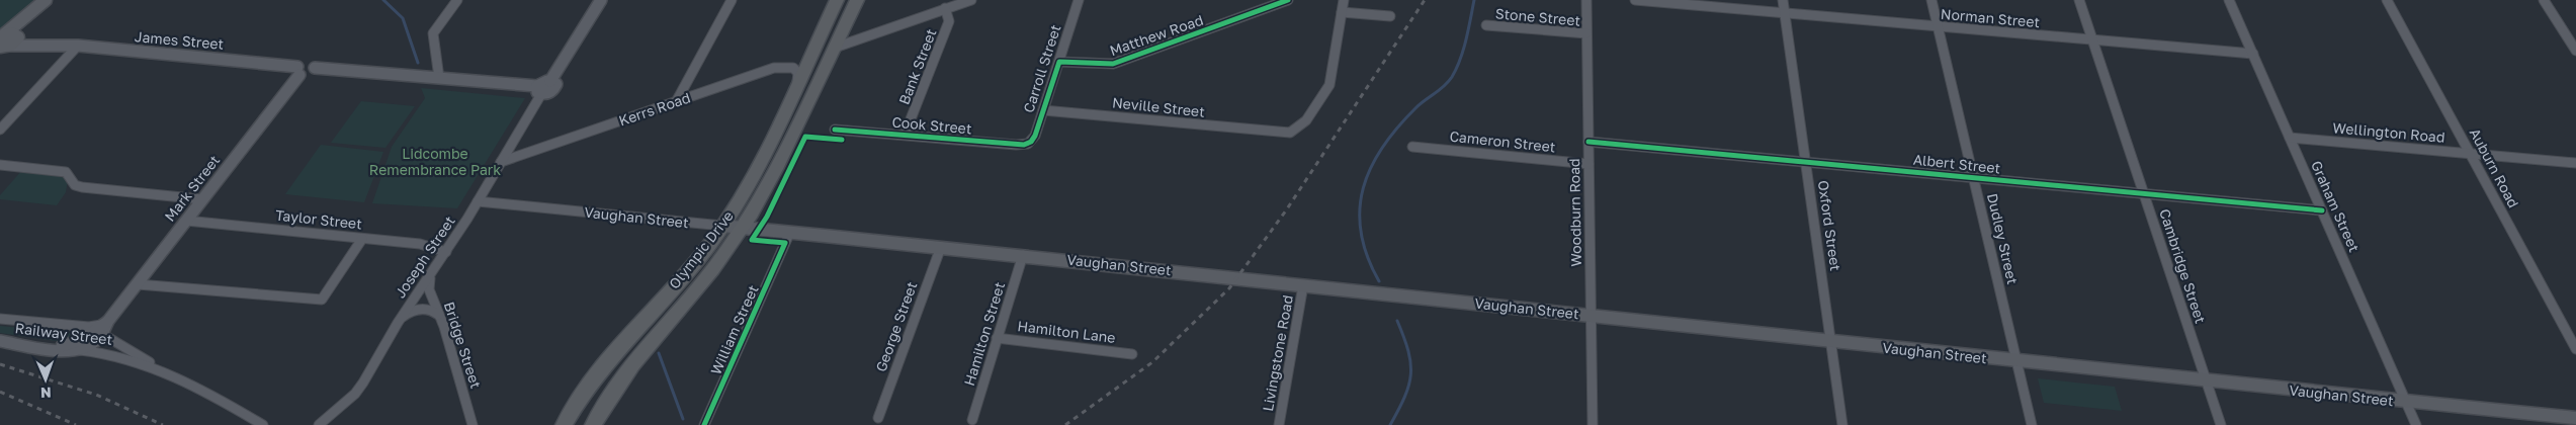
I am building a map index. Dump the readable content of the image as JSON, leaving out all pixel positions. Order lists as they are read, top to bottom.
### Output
{
  "streets": {
    "highway": ["Olympic Drive"],
    "main road": ["Vaughan Street"],
    "street": [
      "Stone Street",
      "Norman Street",
      "Matthew Road",
      "James Street",
      "Bank Street",
      "Carroll Street",
      "Neville Street",
      "Kerrs Road",
      "Cook Street",
      "Wellington Road",
      "Cameron Street",
      "Albert Street",
      "Auburn Road",
      "Mark Street",
      "Graham Street",
      "Woodburn Road",
      "Taylor Street",
      "Oxford Street",
      "Dudley Street",
      "Joseph Street",
      "Cambridge Street",
      "George Street",
      "William Street",
      "Hamilton Lane",
      "Railway Street",
      "Hamilton Street",
      "Bridge Street",
      "Livingstone Road"
    ]
  },
  "crossings": [
    ["Stone Street", "Woodburn Road"],
    ["Norman Street", "Graham Street"],
    ["Norman Street", "Oxford Street"],
    ["Norman Street", "Dudley Street"],
    ["Norman Street", "Cambridge Street"],
    ["Matthew Road", "Carroll Street"],
    ["James Street", "Mark Street"],
    ["Bank Street", "Cook Street"],
    ["Carroll Street", "Neville Street"],
    ["Carroll Street", "Cook Street"],
    ["Kerrs Road", "Olympic Drive"],
    ["Kerrs Road", "Joseph Street"],
    ["Wellington Road", "Auburn Road"],
    ["Wellington Road", "Graham Street"],
    ["Cameron Street", "Woodburn Road"],
    ["Albert Street", "Graham Street"],
    ["Albert Street", "Woodburn Road"],
    ["Albert Street", "Oxford Street"],
    ["Albert Street", "Dudley Street"],
    ["Albert Street", "Cambridge Street"],
    ["Mark Street", "Taylor Street"],
    ["Mark Street", "Railway Street"],
    ["Graham Street", "Vaughan Street"],
    ["Woodburn Road", "Vaughan Street"],
    ["Vaughan Street", "Oxford Street"],
    ["Vaughan Street", "Dudley Street"],
    ["Vaughan Street", "Olympic Drive"],
    ["Vaughan Street", "Joseph Street"],
    ["Vaughan Street", "Cambridge Street"],
    ["Vaughan Street", "George Street"],
    ["Vaughan Street", "William Street"],
    ["Vaughan Street", "Hamilton Street"],
    ["Vaughan Street", "Livingstone Road"],
    ["Taylor Street", "Joseph Street"],
    ["Joseph Street", "Bridge Street"],
    ["Hamilton Lane", "Hamilton Street"]
  ],
  "parks": ["Lidcombe Remembrance Park"],
  "north": "bottom"
}
